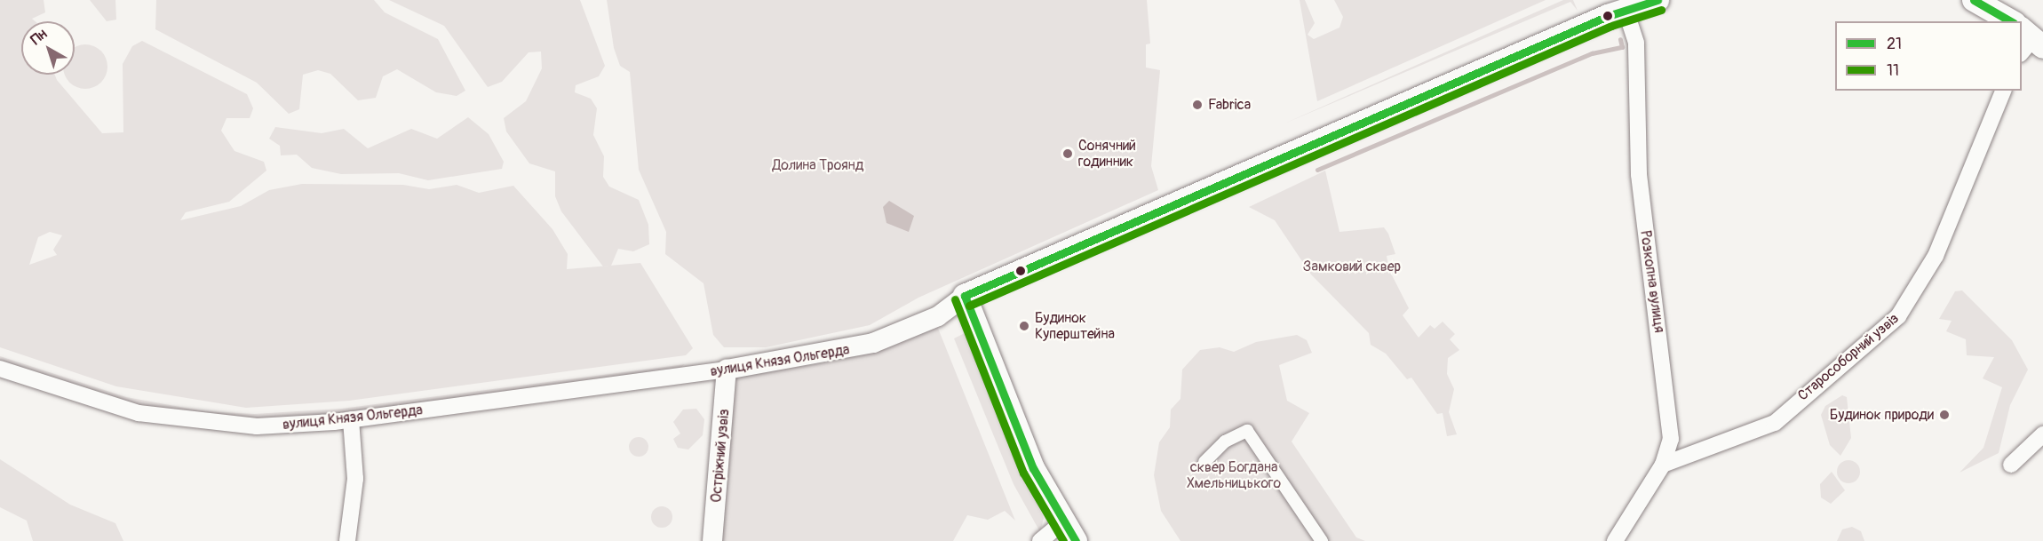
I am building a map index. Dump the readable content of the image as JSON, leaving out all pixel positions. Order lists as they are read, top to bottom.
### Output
{
  "streets": {
    "main road": ["вулиця Князя Ольгерда"],
    "street": ["Розкопна вулиця", "Старособорний узвіз", "Остріжний узвіз"]
  },
  "crossings": [
    ["Розкопна вулиця", "Старособорний узвіз"],
    ["Розкопна вулиця", "вулиця Князя Ольгерда"],
    ["вулиця Князя Ольгерда", "Остріжний узвіз"]
  ],
  "parks": ["Долина Троянд", "Замковий сквер", "сквер Богдана Хмельницького"],
  "places": [
    "Fabrica",
    "Сонячний годинник",
    "Будинок Куперштейна",
    "Будинок природи"
  ],
  "lines": ["transit line 21", "transit line 11"],
  "legend": ["21", "11"],
  "north": "top left"
}
